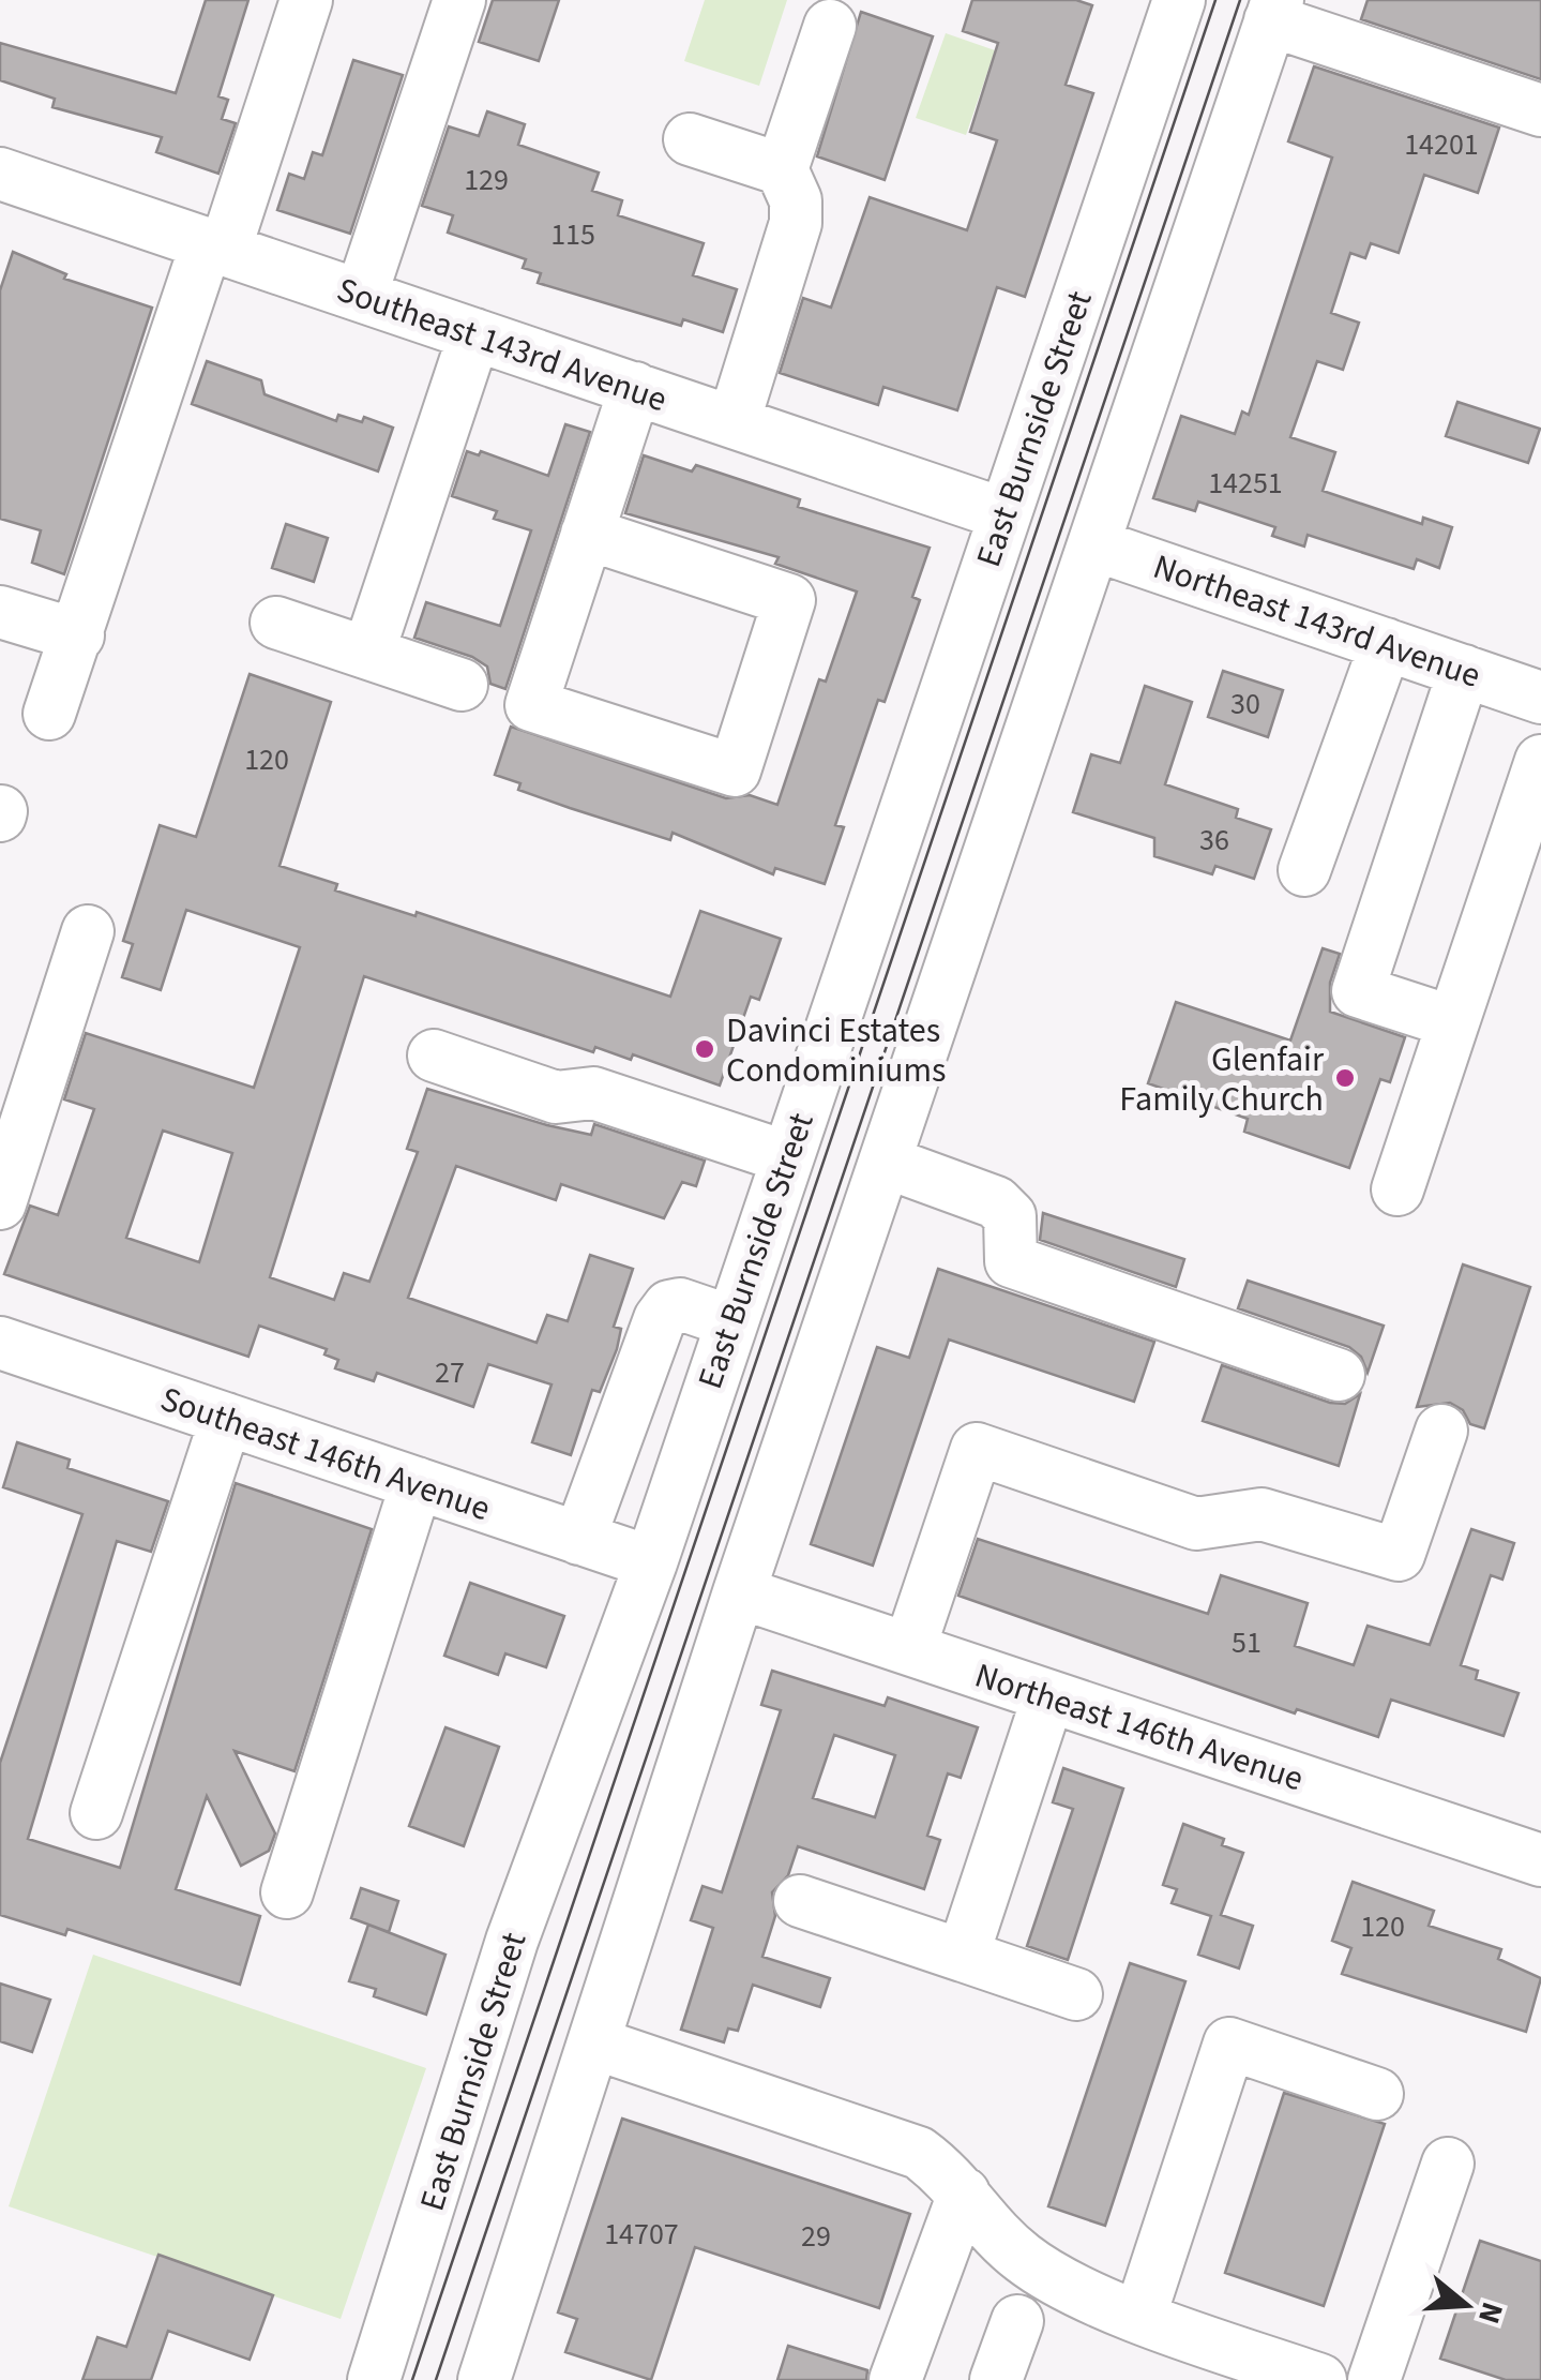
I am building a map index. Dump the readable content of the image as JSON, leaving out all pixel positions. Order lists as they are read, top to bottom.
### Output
{
  "streets": {
    "street": [
      "Southeast 143rd Avenue",
      "East Burnside Street",
      "Northeast 143rd Avenue",
      "Southeast 146th Avenue",
      "Northeast 146th Avenue"
    ]
  },
  "crossings": [
    ["Southeast 143rd Avenue", "East Burnside Street"],
    ["East Burnside Street", "Southeast 146th Avenue"]
  ],
  "places": ["Davinci Estates Condominiums", "Glenfair Family Church"],
  "house_numbers": [
    "14201",
    "129",
    "115",
    "14251",
    "30",
    "120",
    "36",
    "27",
    "51",
    "120",
    "14707",
    "29"
  ],
  "north": "right"
}
